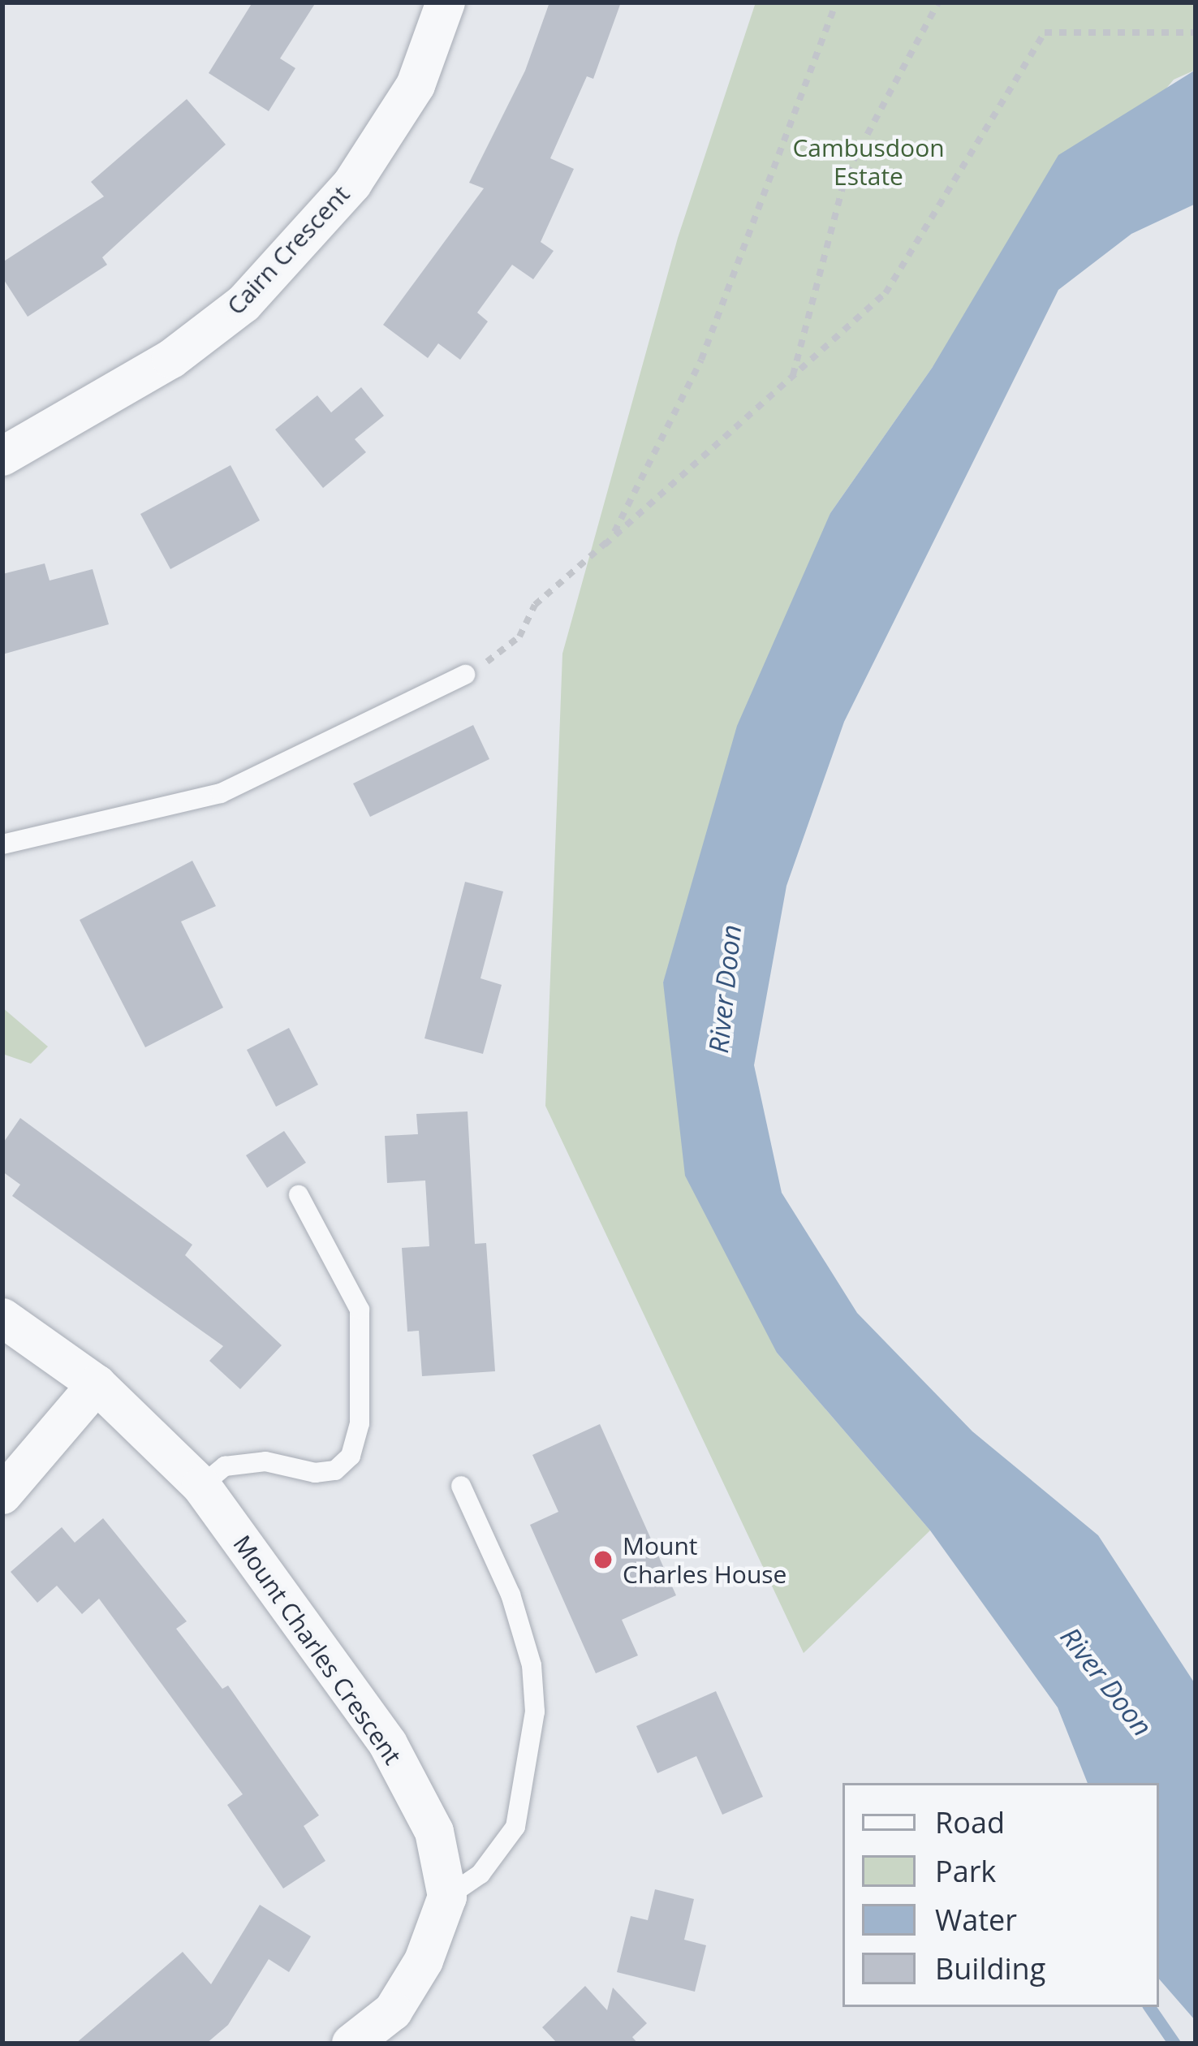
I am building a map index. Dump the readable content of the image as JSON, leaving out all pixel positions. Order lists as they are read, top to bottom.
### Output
{
  "streets": {
    "street": ["Cairn Crescent", "Mount Charles Crescent"]
  },
  "water": ["River Doon"],
  "parks": ["Cambusdoon Estate"],
  "places": ["Mount Charles House"],
  "legend": [
    "Road",
    "Park",
    "Water",
    "Building"
  ]
}
